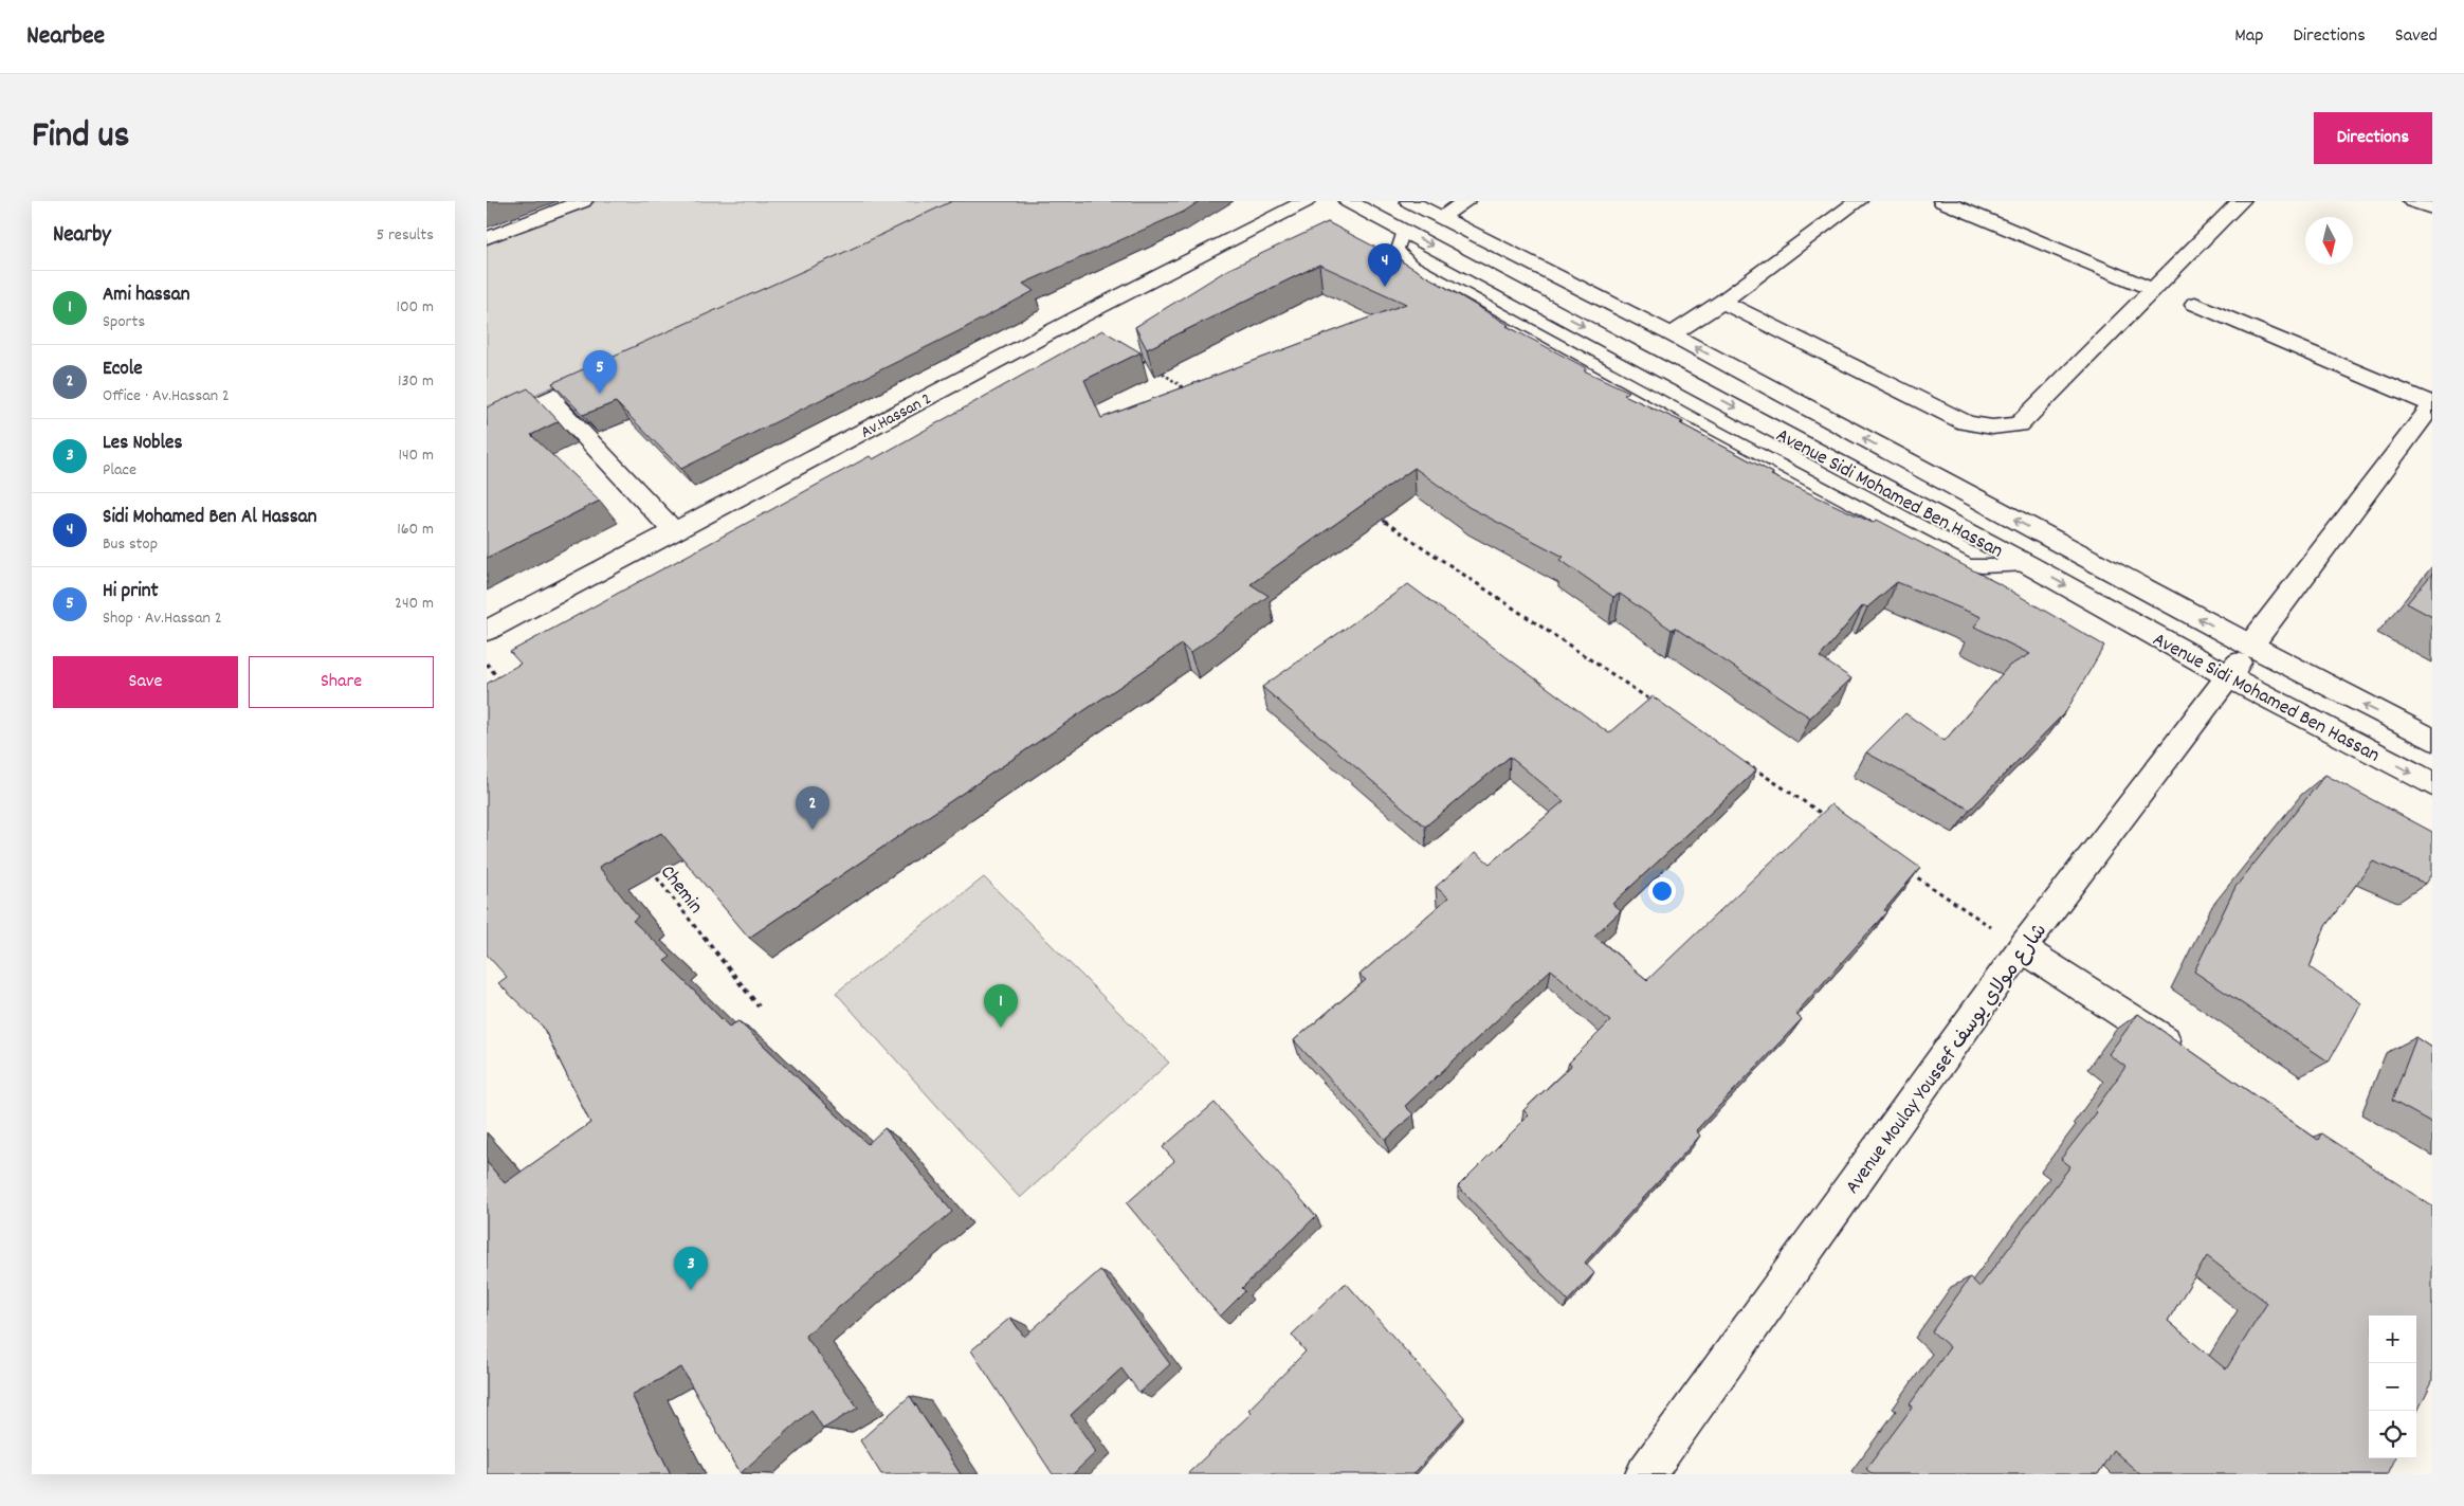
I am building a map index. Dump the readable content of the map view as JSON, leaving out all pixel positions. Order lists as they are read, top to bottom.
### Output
{
  "streets": {
    "street": ["Av.Hassan 2", "Avenue Sidi Mohamed Ben Hassan", "Avenue Moulay Youssef شارع مولاي يوسف"],
    "path": ["Chemin"]
  },
  "crossings": [
    ["Avenue Sidi Mohamed Ben Hassan", "Avenue Moulay Youssef شارع مولاي يوسف"]
  ],
  "north": "bottom",
  "page": {
    "header": "Nearbee",
    "nav": ["Map", "Directions", "Saved"],
    "title": "Find us",
    "buttons": [
      "Directions",
      ["Save", "Share"]
    ],
    "heading": ["Nearby", "5 results"],
    "pins": [
      "4",
      "5",
      "2",
      "1",
      "3"
    ],
    "list": [
      {
        "mark": "1",
        "name": "Ami hassan",
        "note": "Sports",
        "value": "100 m"
      },
      {
        "mark": "2",
        "name": "Ecole",
        "note": "Office · Av.Hassan 2",
        "value": "130 m"
      },
      {
        "mark": "3",
        "name": "Les Nobles",
        "note": "Place",
        "value": "140 m"
      },
      {
        "mark": "4",
        "name": "Sidi Mohamed Ben Al Hassan",
        "note": "Bus stop",
        "value": "160 m"
      },
      {
        "mark": "5",
        "name": "Hi print",
        "note": "Shop · Av.Hassan 2",
        "value": "240 m"
      }
    ],
    "map_buttons": ["+", "−"]
  }
}
